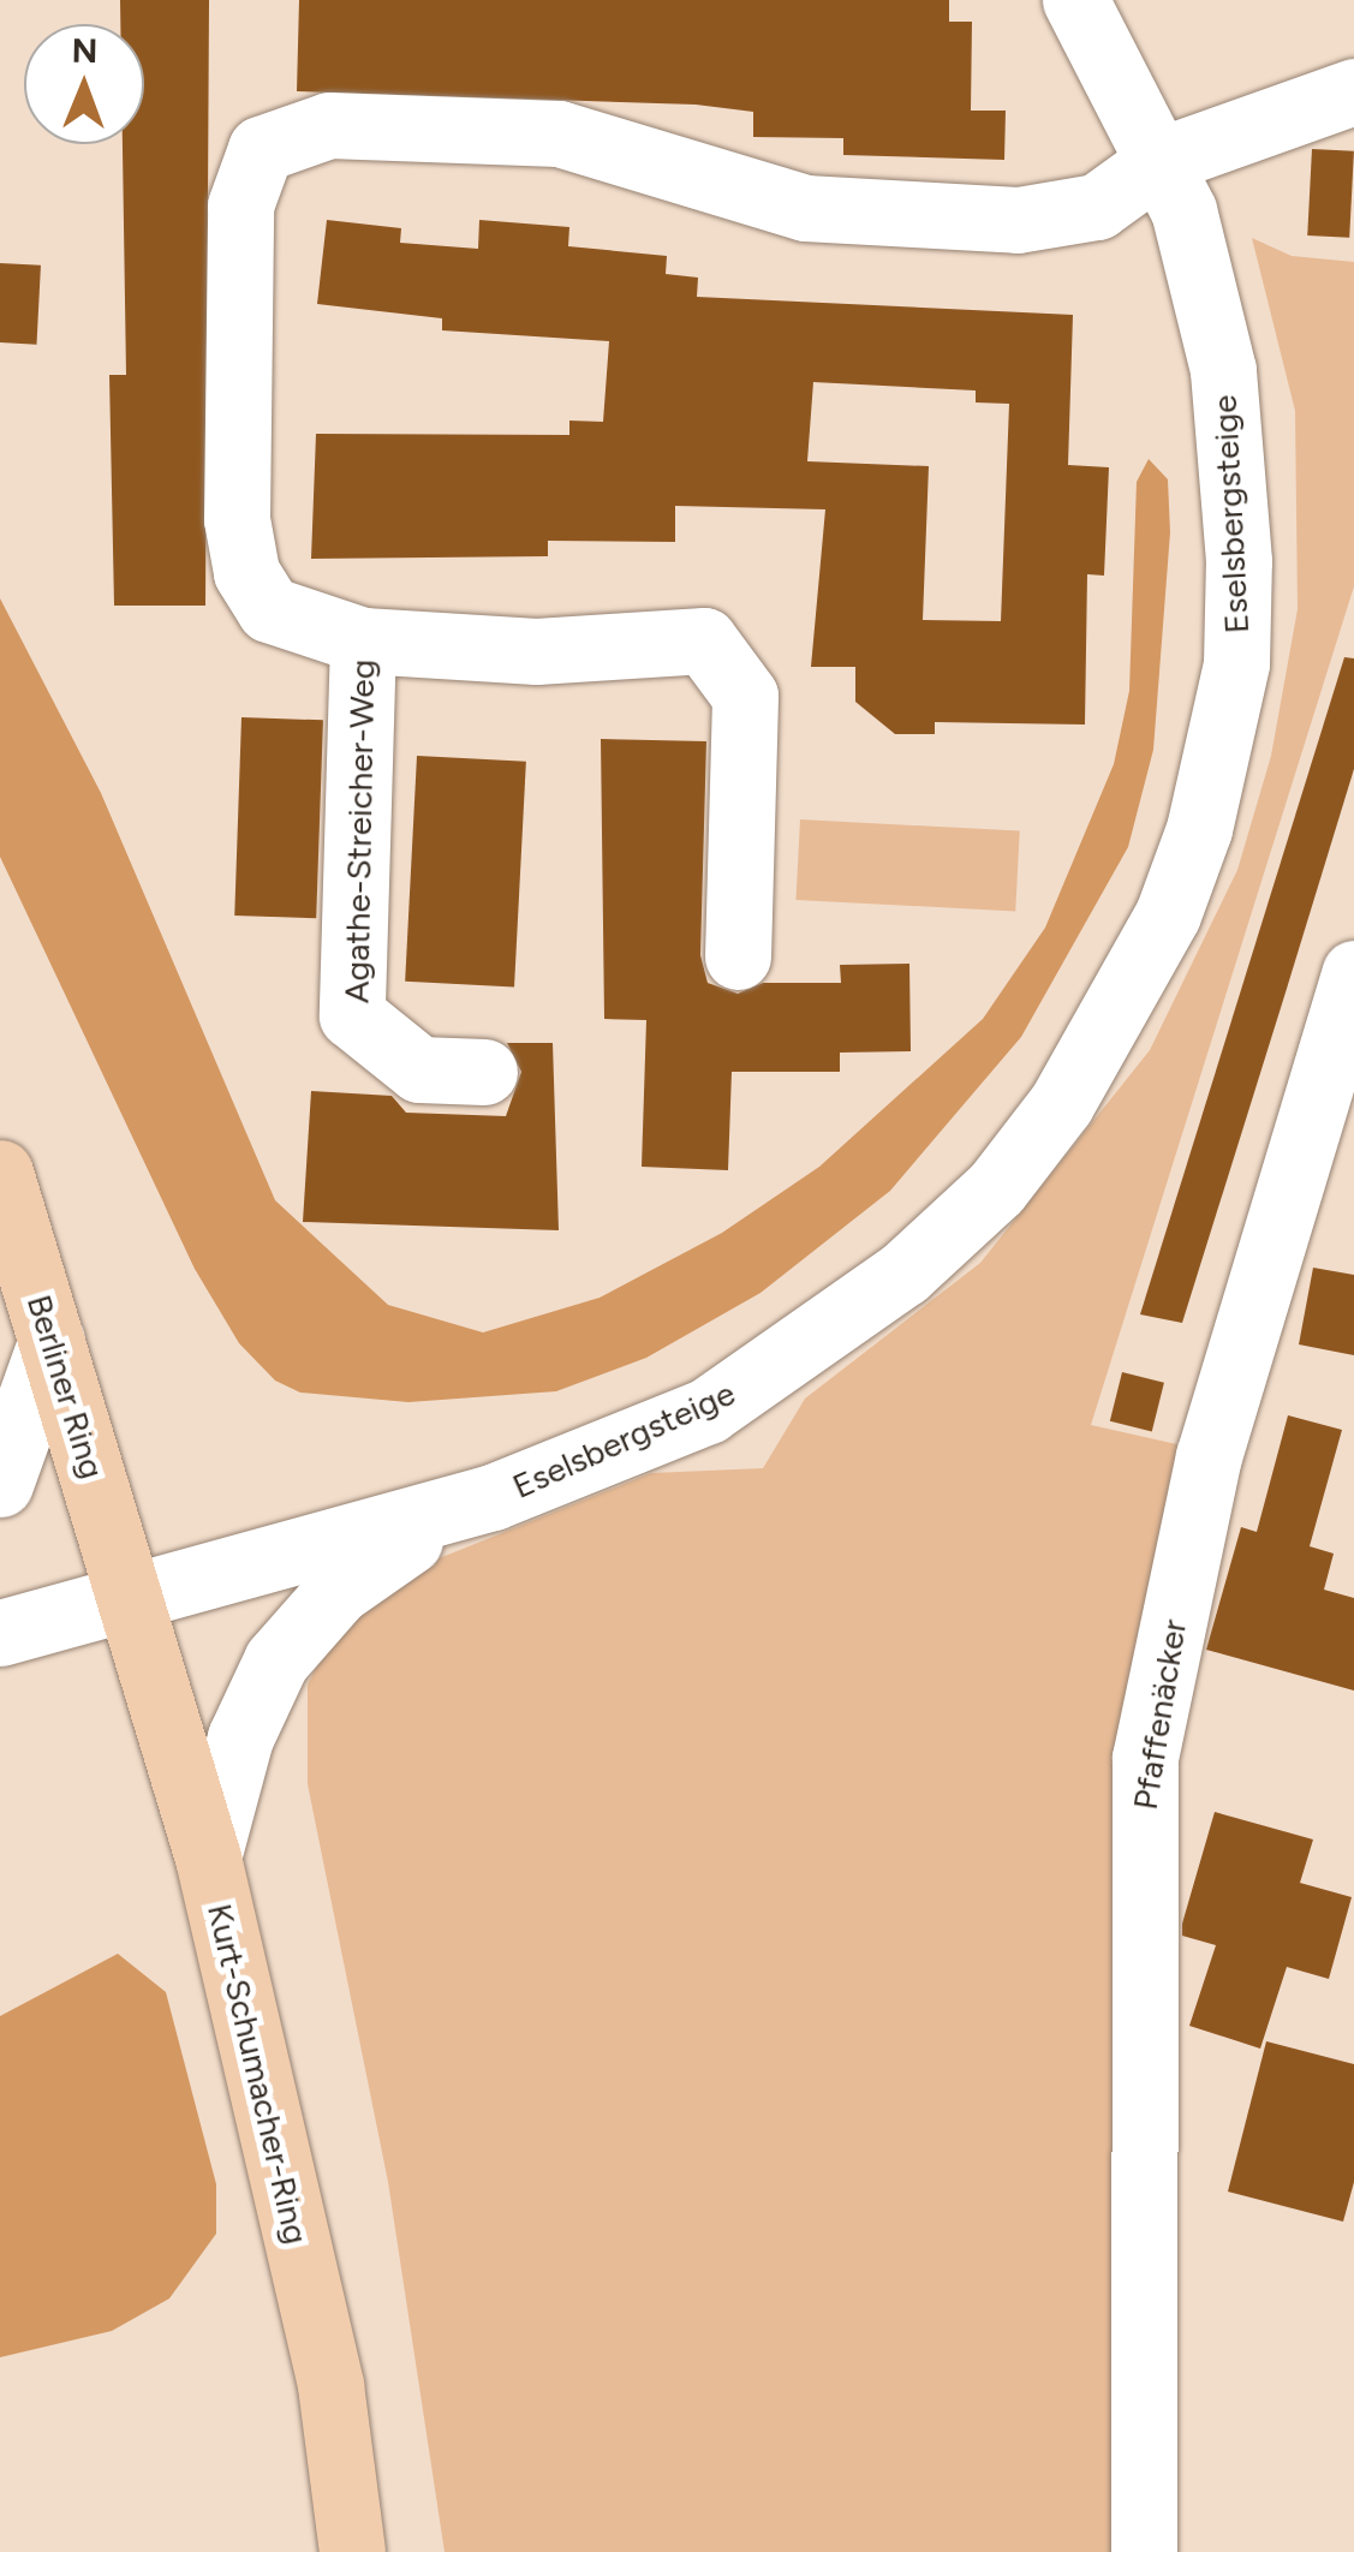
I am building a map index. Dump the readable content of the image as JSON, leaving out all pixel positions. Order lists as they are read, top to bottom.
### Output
{
  "streets": {
    "main road": ["Berliner Ring", "Kurt-Schumacher-Ring"],
    "street": ["Eselsbergsteige", "Agathe-Streicher-Weg", "Pfaffenäcker"]
  },
  "crossings": [
    ["Eselsbergsteige", "Agathe-Streicher-Weg"],
    ["Eselsbergsteige", "Berliner Ring"],
    ["Eselsbergsteige", "Kurt-Schumacher-Ring"],
    ["Berliner Ring", "Kurt-Schumacher-Ring"]
  ],
  "north": "top"
}
